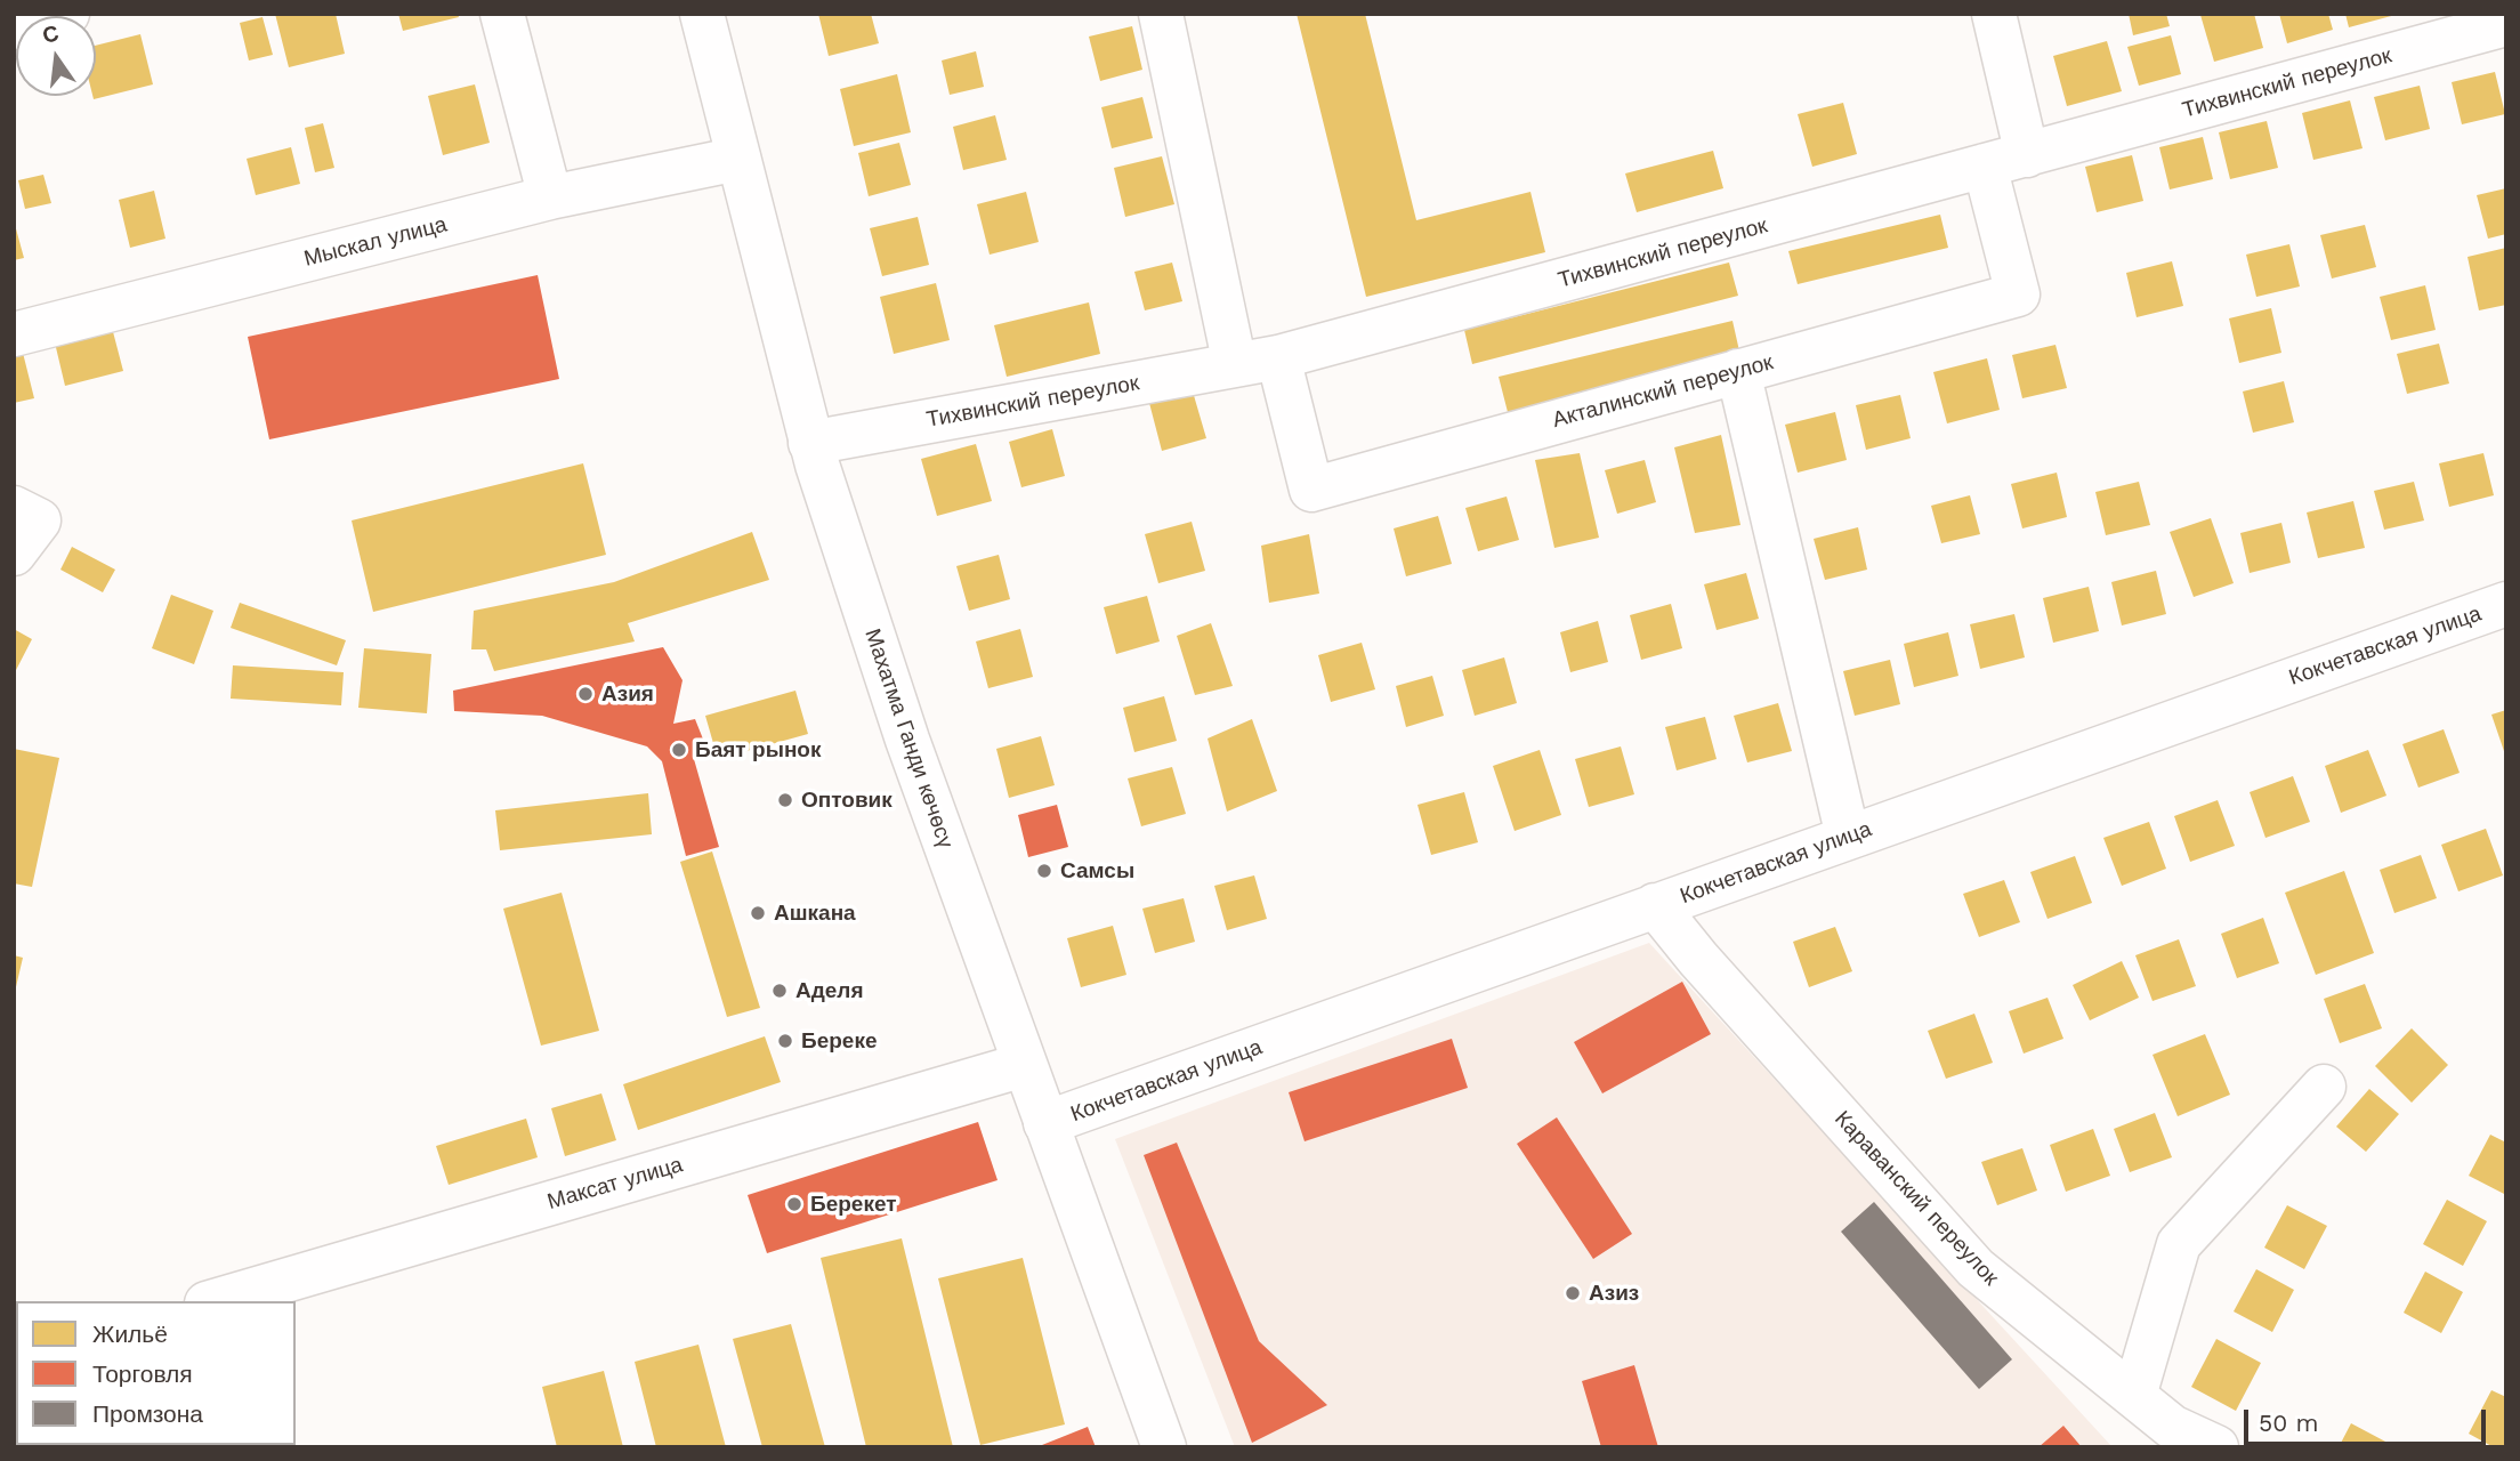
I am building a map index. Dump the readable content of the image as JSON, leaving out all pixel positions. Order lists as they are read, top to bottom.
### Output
{
  "streets": {
    "street": [
      "Тихвинский переулок",
      "Мыскал улица",
      "Акталинский переулок",
      "Кокчетавская улица",
      "Махатма Ганди көчөсү",
      "Максат улица",
      "Караванский переулок"
    ]
  },
  "crossings": [
    ["Тихвинский переулок", "Акталинский переулок"],
    ["Тихвинский переулок", "Махатма Ганди көчөсү"],
    ["Мыскал улица", "Махатма Ганди көчөсү"],
    ["Кокчетавская улица", "Махатма Ганди көчөсү"],
    ["Кокчетавская улица", "Караванский переулок"],
    ["Махатма Ганди көчөсү", "Максат улица"]
  ],
  "places": [
    "Азия",
    "Баят рынок",
    "Оптовик",
    "Самсы",
    "Ашкана",
    "Аделя",
    "Береке",
    "Берекет",
    "Азиз"
  ],
  "legend": ["Жильё", "Торговля", "Промзона"],
  "scale_bar": "50 m",
  "north": "top"
}
